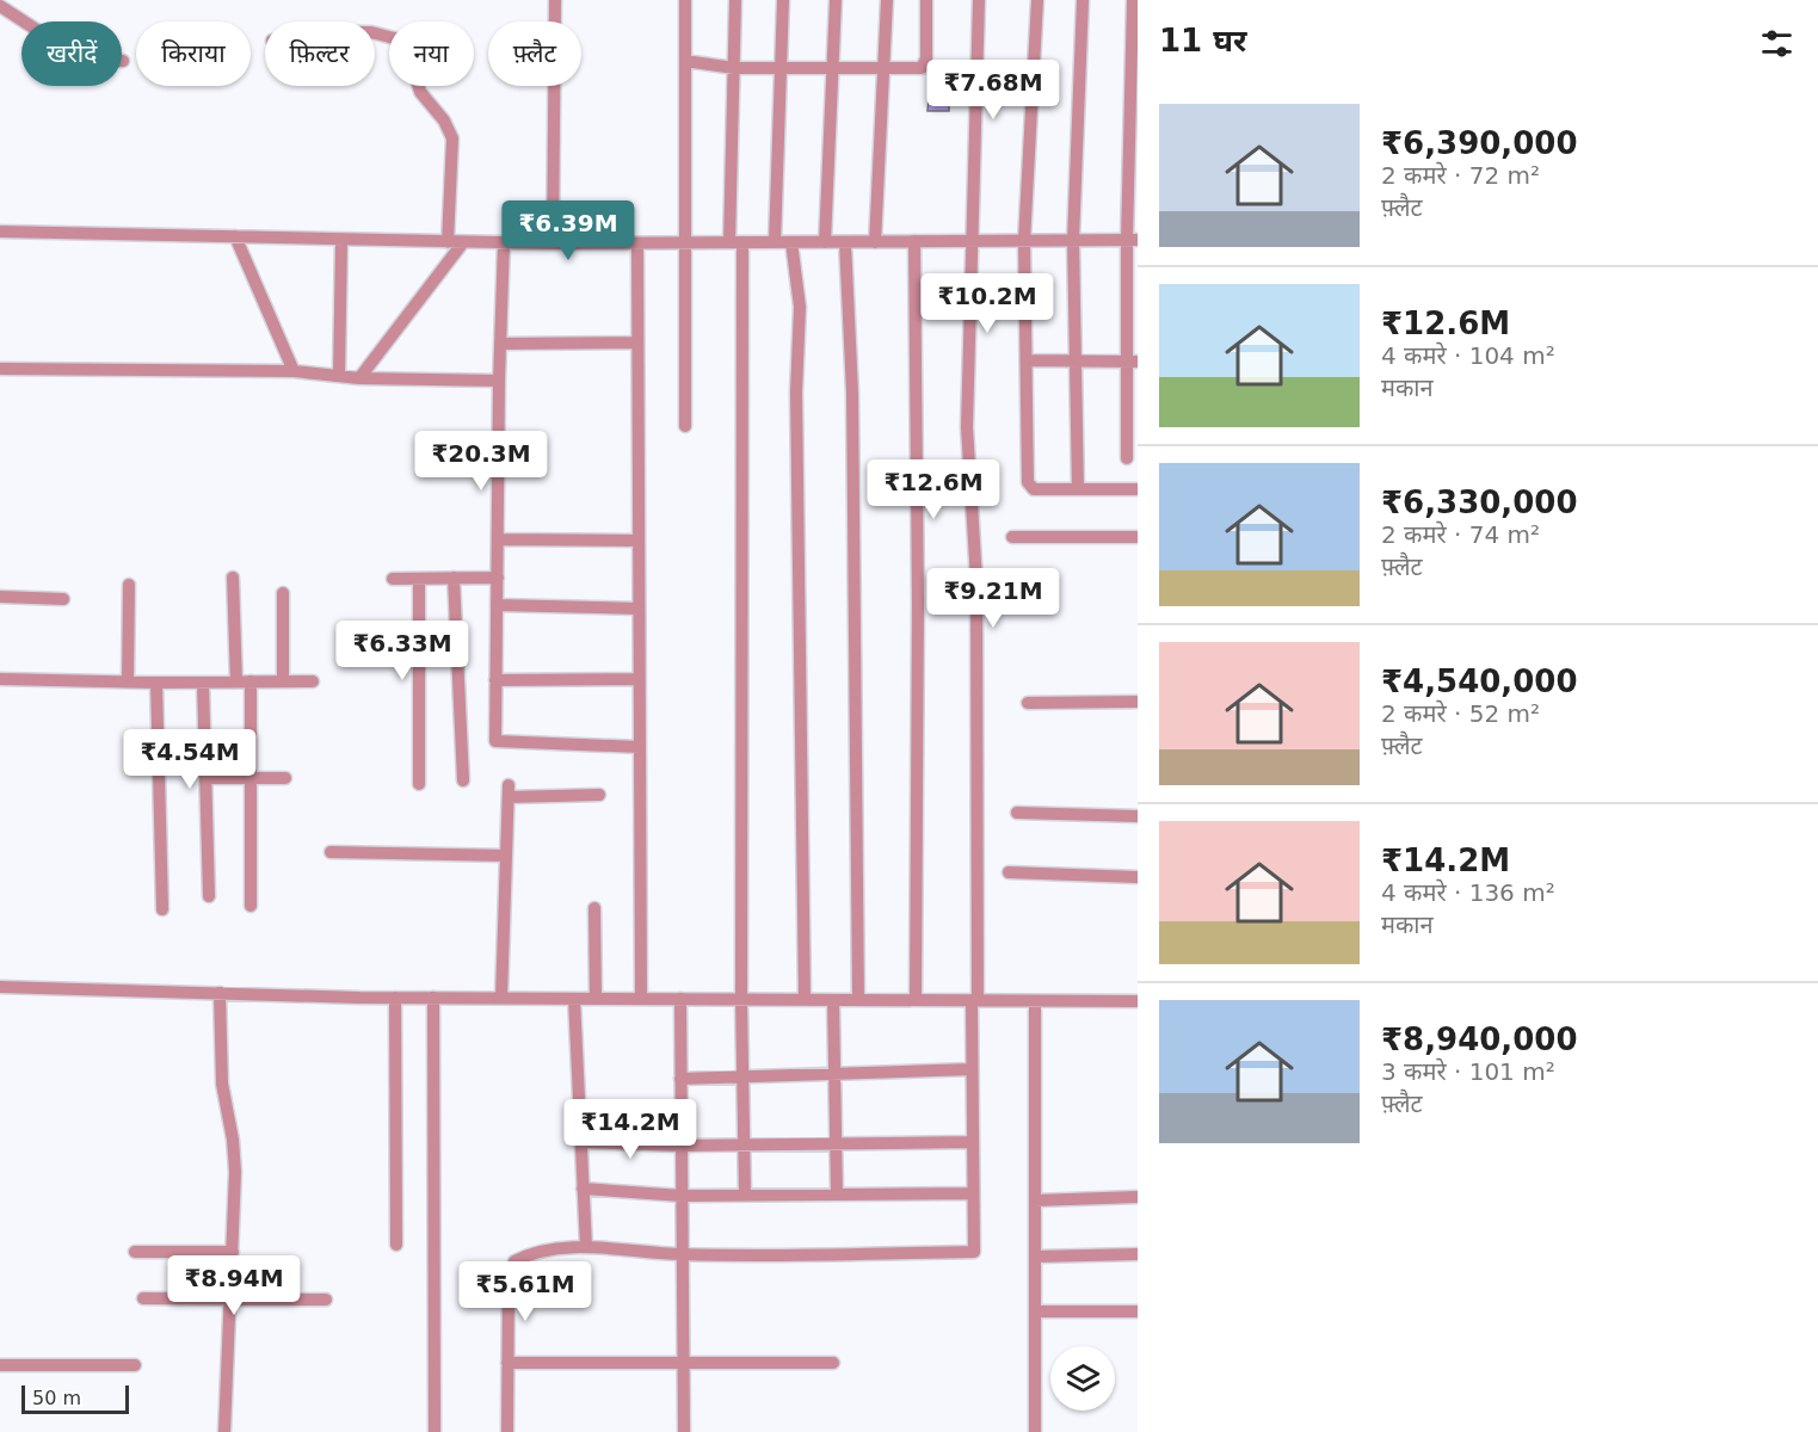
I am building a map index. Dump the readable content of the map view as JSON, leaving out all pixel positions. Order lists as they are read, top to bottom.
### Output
{
  "scale_bar": "50 m",
  "page": {
    "heading": "11 घर",
    "chip": [
      "खरीदें",
      "किराया",
      "फ़िल्टर",
      "नया",
      "फ़्लैट"
    ],
    "price": [
      "₹7.68M",
      "₹6.39M",
      "₹10.2M",
      "₹20.3M",
      "₹12.6M",
      "₹9.21M",
      "₹6.33M",
      "₹4.54M",
      "₹14.2M",
      "₹8.94M",
      "₹5.61M"
    ],
    "list": [
      {
        "name": "₹6,390,000",
        "note": "2 कमरे · 72 m² · फ़्लैट"
      },
      {
        "name": "₹12.6M",
        "note": "4 कमरे · 104 m² · मकान"
      },
      {
        "name": "₹6,330,000",
        "note": "2 कमरे · 74 m² · फ़्लैट"
      },
      {
        "name": "₹4,540,000",
        "note": "2 कमरे · 52 m² · फ़्लैट"
      },
      {
        "name": "₹14.2M",
        "note": "4 कमरे · 136 m² · मकान"
      },
      {
        "name": "₹8,940,000",
        "note": "3 कमरे · 101 m² · फ़्लैट"
      }
    ],
    "scale": "50 m"
  }
}
